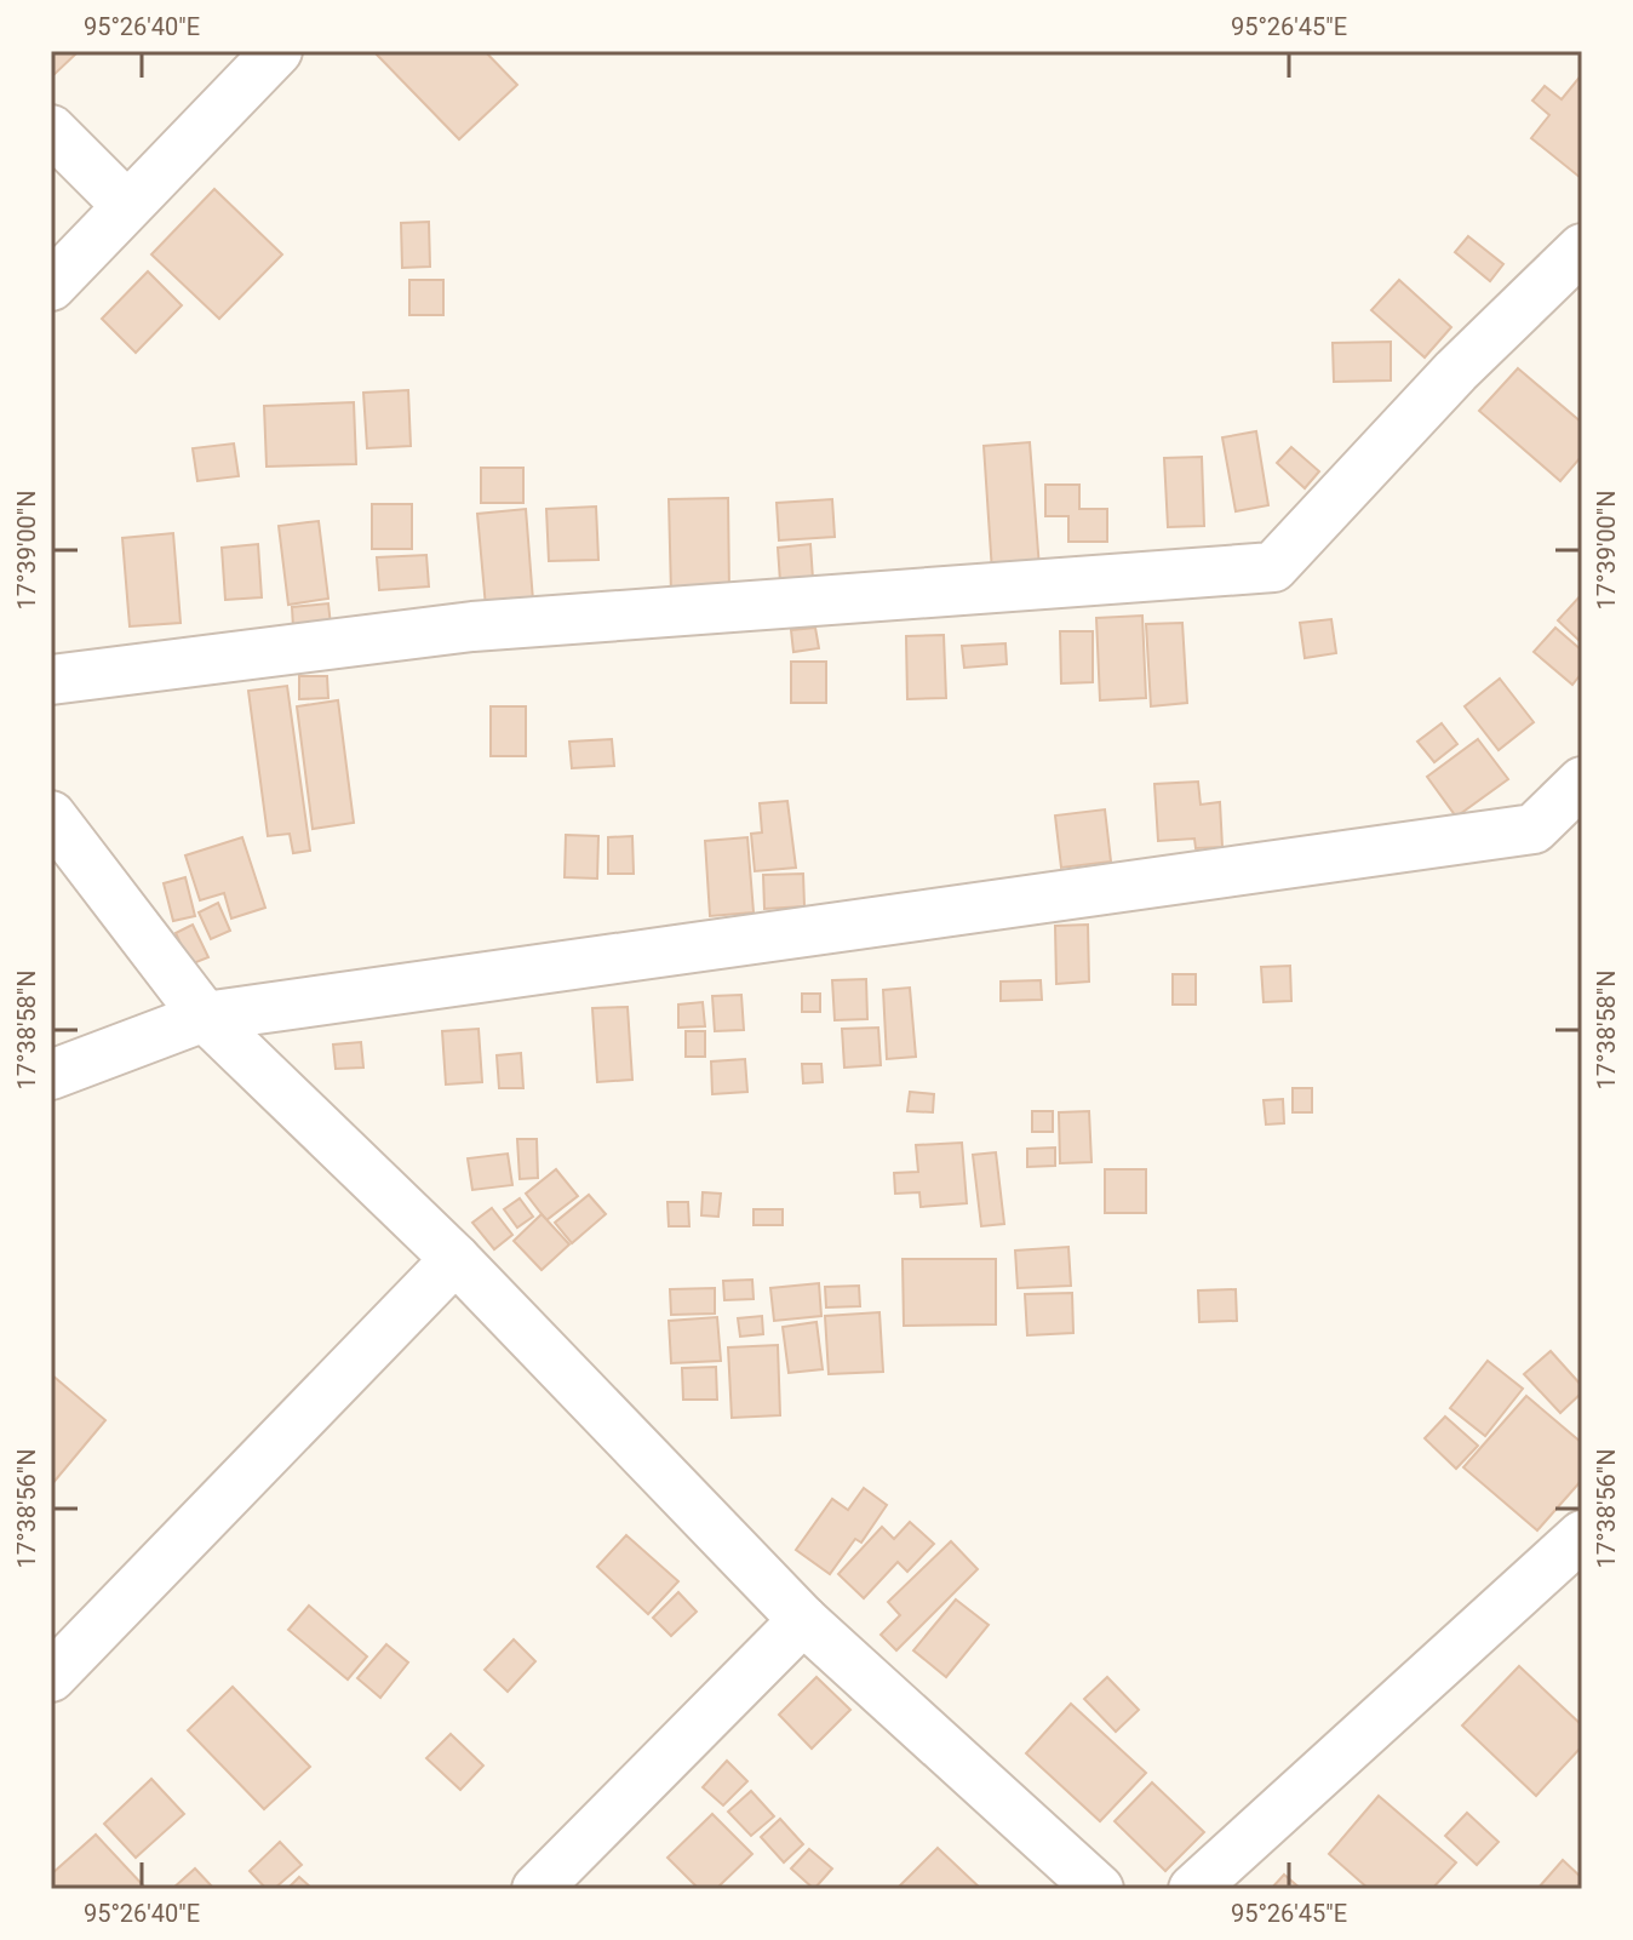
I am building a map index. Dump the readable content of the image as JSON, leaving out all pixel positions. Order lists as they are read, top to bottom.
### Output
{
  "coordinates": [
    "95°26'40\"E",
    "95°26'45\"E",
    "17°39'00\"N",
    "17°38'58\"N",
    "17°38'56\"N"
  ]
}
